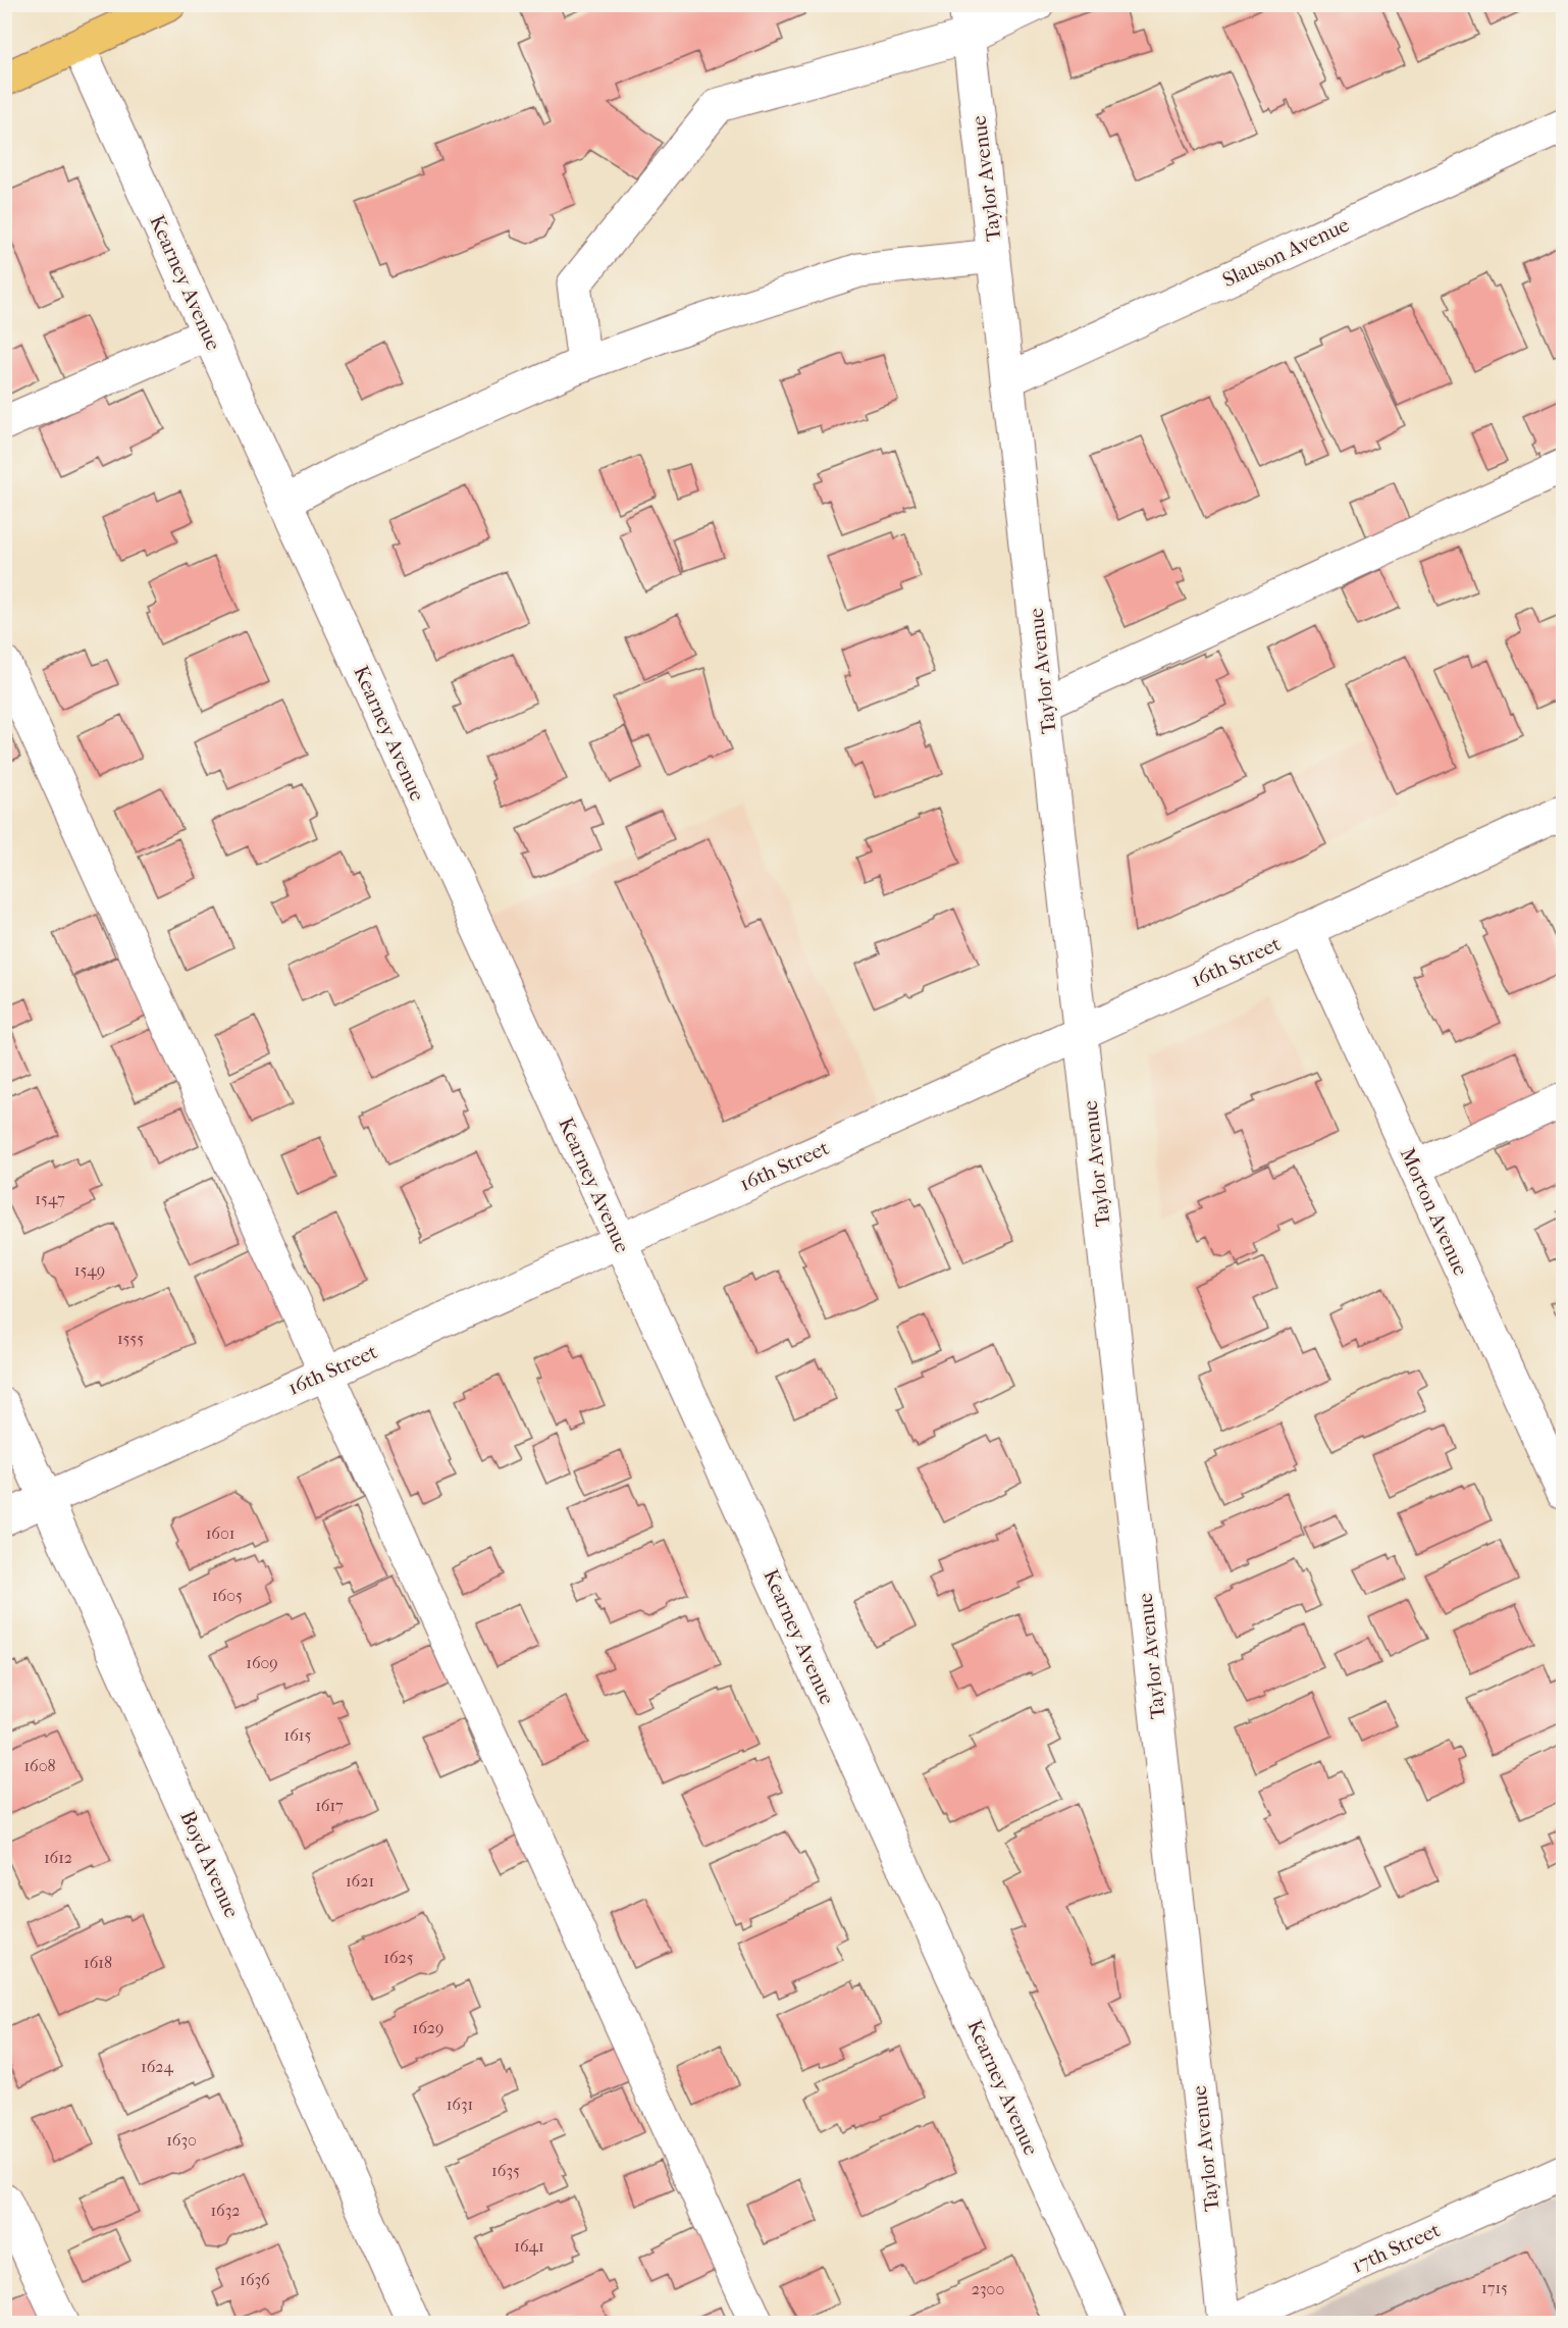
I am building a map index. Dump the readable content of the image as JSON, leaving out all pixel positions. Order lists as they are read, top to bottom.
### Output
{
  "streets": {
    "street": [
      "Taylor Avenue",
      "Slauson Avenue",
      "Kearney Avenue",
      "16th Street",
      "Morton Avenue",
      "Boyd Avenue",
      "17th Street"
    ]
  },
  "crossings": [
    ["Taylor Avenue", "Slauson Avenue"],
    ["Taylor Avenue", "16th Street"],
    ["Taylor Avenue", "17th Street"],
    ["Kearney Avenue", "16th Street"],
    ["16th Street", "Morton Avenue"],
    ["16th Street", "Boyd Avenue"]
  ],
  "house_numbers": [
    "1547",
    "1549",
    "1555",
    "1601",
    "1605",
    "1609",
    "1615",
    "1608",
    "1617",
    "1612",
    "1621",
    "1625",
    "1618",
    "1629",
    "1624",
    "1631",
    "1630",
    "1635",
    "1632",
    "1641",
    "1636",
    "1715",
    "2300"
  ]
}
